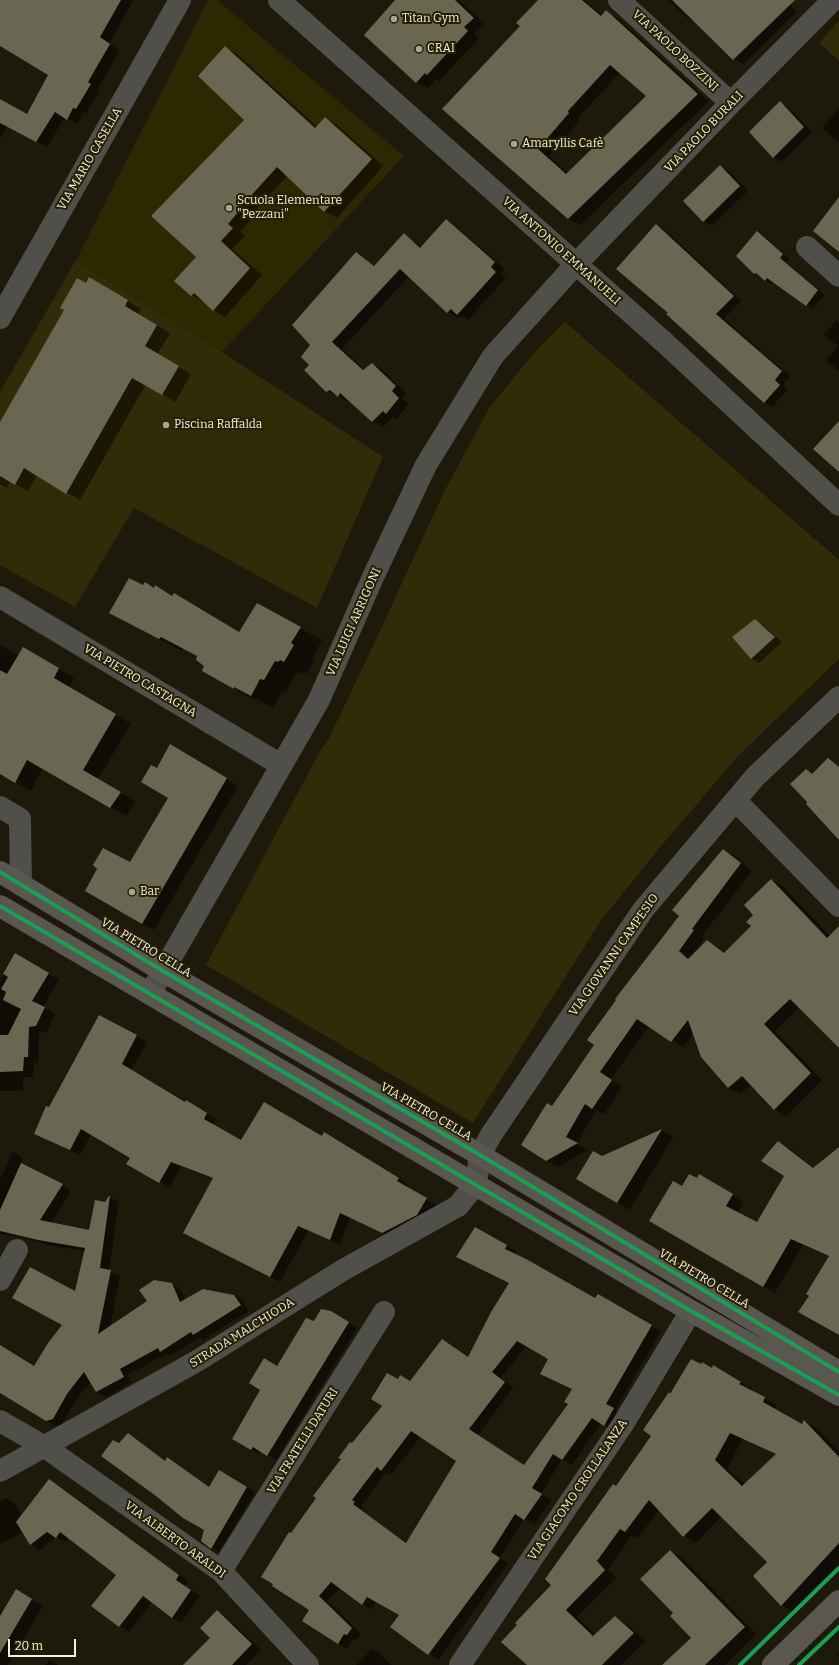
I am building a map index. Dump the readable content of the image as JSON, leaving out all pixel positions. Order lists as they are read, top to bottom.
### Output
{
  "streets": {
    "main road": ["VIA PIETRO CELLA"],
    "street": [
      "VIA PAOLO BOZZINI",
      "VIA PAOLO BURALI",
      "VIA MARIO CASELLA",
      "VIA ANTONIO EMMANUELI",
      "VIA LUIGI ARRIGONI",
      "VIA PIETRO CASTAGNA",
      "VIA GIOVANNI CAMPESIO",
      "STRADA MALCHIODA",
      "VIA FRATELLI DATURI",
      "VIA GIACOMO CROLLALANZA",
      "VIA ALBERTO ARALDI"
    ]
  },
  "crossings": [
    ["VIA PAOLO BOZZINI", "VIA PAOLO BURALI"],
    ["VIA PAOLO BURALI", "VIA ANTONIO EMMANUELI"],
    ["VIA PAOLO BURALI", "VIA LUIGI ARRIGONI"],
    ["VIA ANTONIO EMMANUELI", "VIA LUIGI ARRIGONI"],
    ["VIA LUIGI ARRIGONI", "VIA PIETRO CASTAGNA"],
    ["VIA LUIGI ARRIGONI", "VIA PIETRO CELLA"],
    ["VIA PIETRO CELLA", "VIA GIOVANNI CAMPESIO"],
    ["VIA GIOVANNI CAMPESIO", "STRADA MALCHIODA"],
    ["STRADA MALCHIODA", "VIA ALBERTO ARALDI"],
    ["VIA FRATELLI DATURI", "VIA ALBERTO ARALDI"]
  ],
  "places": [
    "Titan Gym",
    "CRAI",
    "Amaryllis Cafè",
    "Scuola Elementare \"Pezzani\"",
    "Piscina Raffalda",
    "Bar"
  ],
  "scale_bar": "20 m"
}
